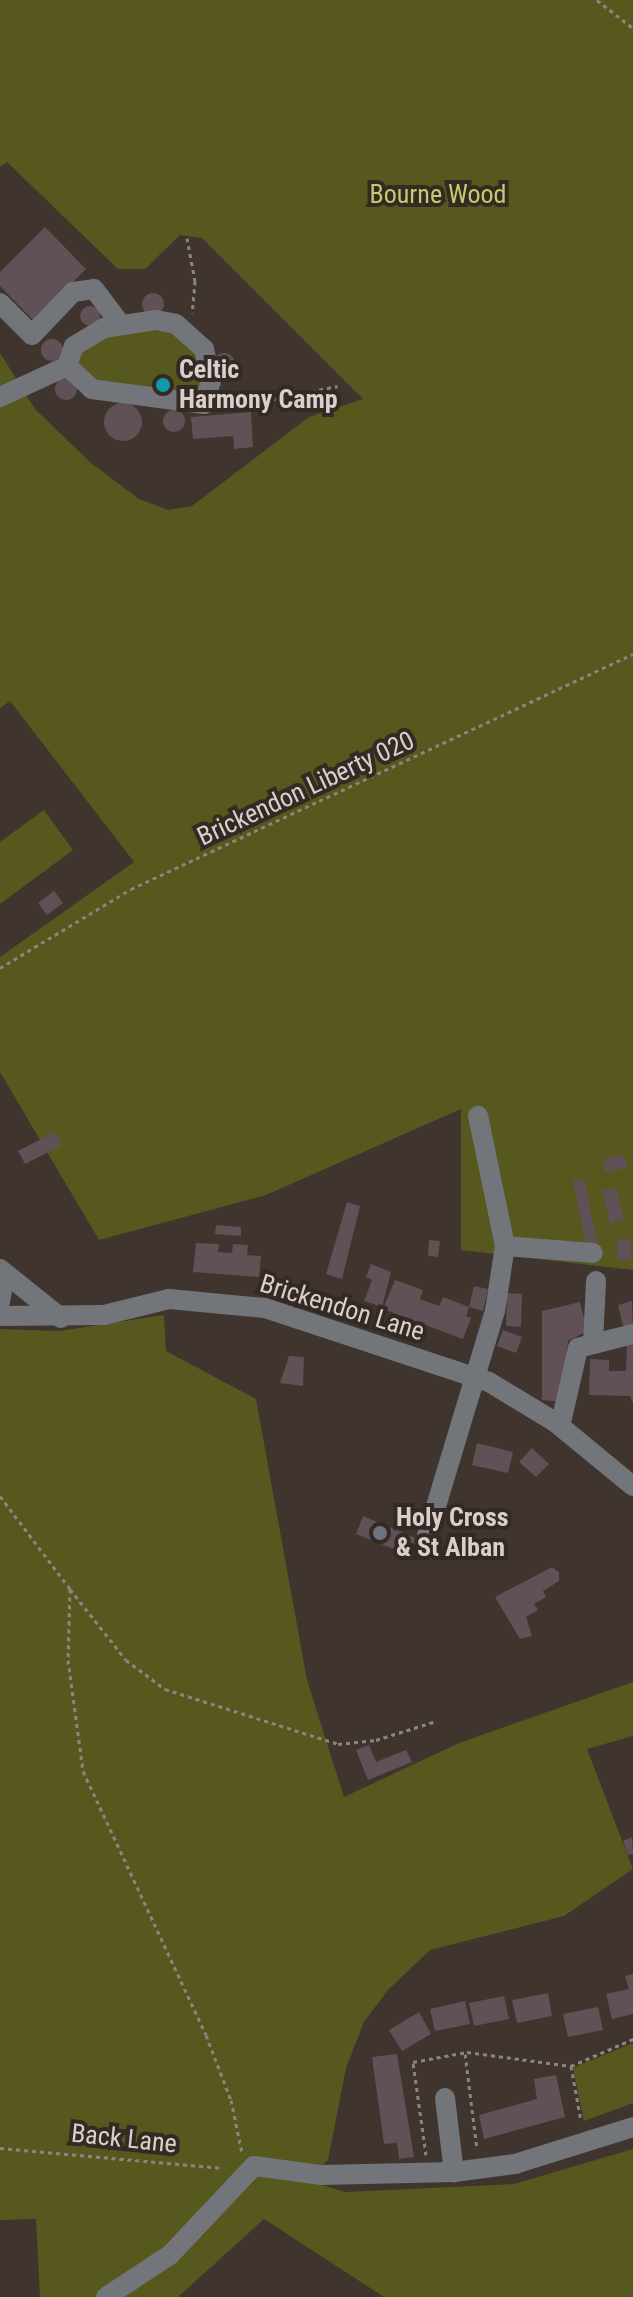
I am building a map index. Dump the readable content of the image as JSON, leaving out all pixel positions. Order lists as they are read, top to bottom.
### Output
{
  "streets": {
    "street": ["Brickendon Lane"],
    "path": ["Brickendon Liberty 020", "Back Lane"]
  },
  "parks": ["Bourne Wood"],
  "places": ["Celtic Harmony Camp", "Holy Cross & St Alban"]
}
